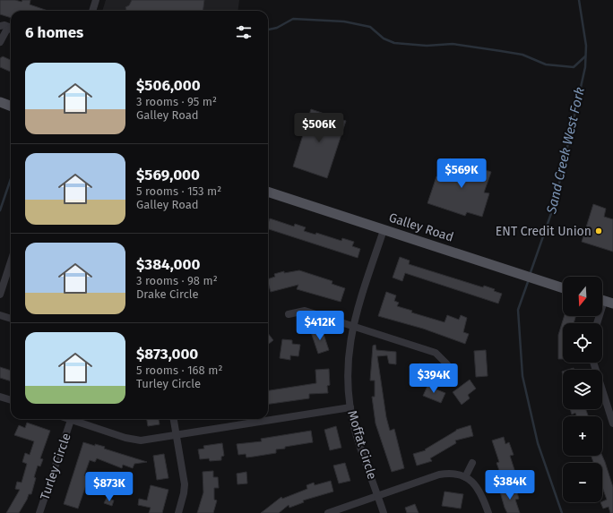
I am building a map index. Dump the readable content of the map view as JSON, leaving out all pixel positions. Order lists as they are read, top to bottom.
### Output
{
  "streets": {
    "main road": ["Galley Road"],
    "street": ["Moffat Circle", "Turley Circle"]
  },
  "crossings": [
    ["Galley Road", "Moffat Circle"]
  ],
  "water": ["Sand Creek West Fork"],
  "places": ["ENT Credit Union"],
  "north": "bottom",
  "page": {
    "heading": "6 homes",
    "list": [
      {
        "name": "$506,000",
        "note": "3 rooms · 95 m² · Galley Road"
      },
      {
        "name": "$569,000",
        "note": "5 rooms · 153 m² · Galley Road"
      },
      {
        "name": "$384,000",
        "note": "3 rooms · 98 m² · Drake Circle"
      },
      {
        "name": "$873,000",
        "note": "5 rooms · 168 m² · Turley Circle"
      }
    ],
    "price": [
      "$506K",
      "$569K",
      "$412K",
      "$394K",
      "$384K",
      "$873K"
    ],
    "map_buttons": ["+", "−"]
  }
}
